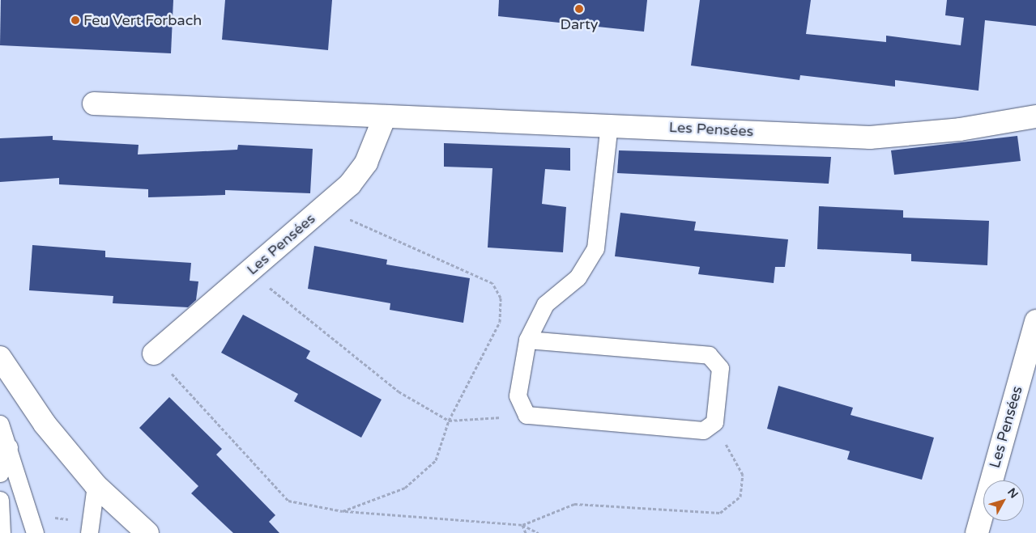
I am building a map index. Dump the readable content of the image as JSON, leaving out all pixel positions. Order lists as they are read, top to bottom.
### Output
{
  "streets": {
    "street": ["Les Pensées"]
  },
  "places": ["Darty", "Feu Vert Forbach"],
  "north": "top right"
}
